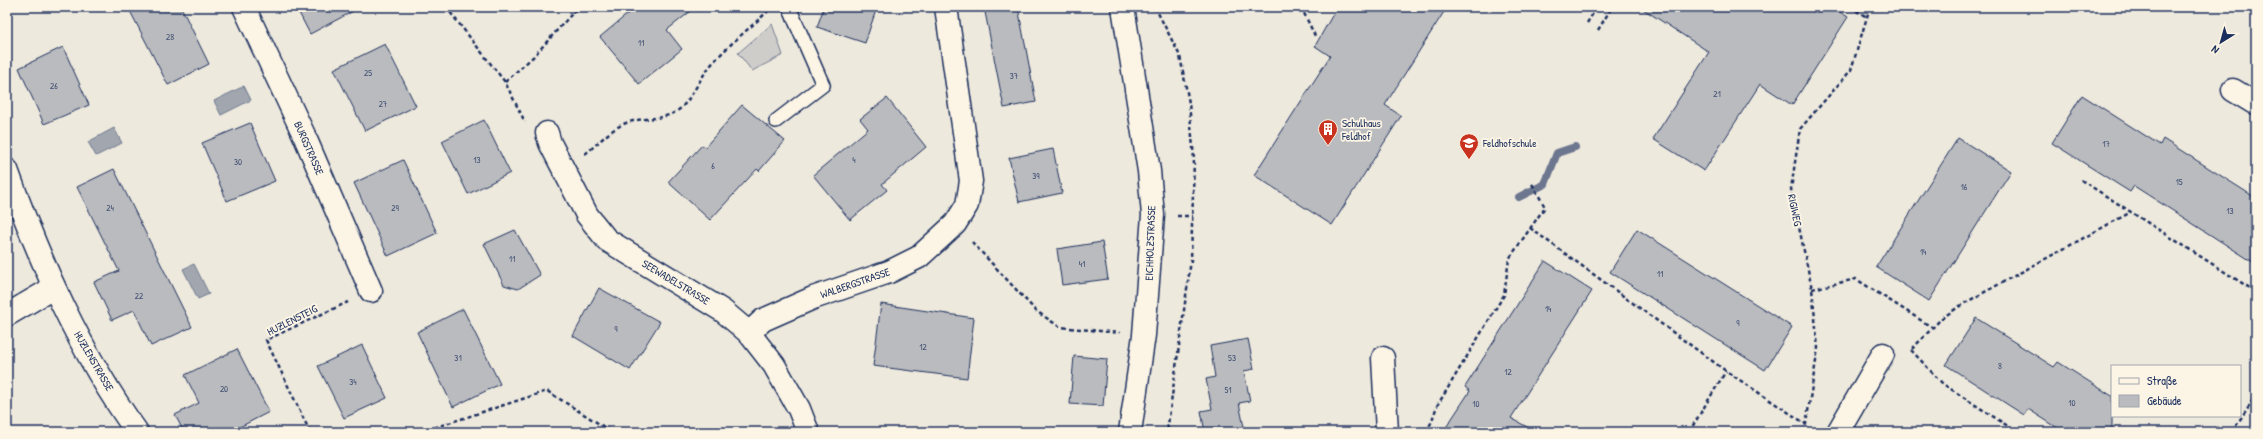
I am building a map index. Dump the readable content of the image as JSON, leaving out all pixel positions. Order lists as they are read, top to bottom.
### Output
{
  "streets": {
    "street": [
      "BURGSTRASSE",
      "EICHHOLZSTRASSE",
      "SEEWADELSTRASSE",
      "WALBERGSTRASSE",
      "HUZLENSTRASSE"
    ],
    "path": ["RIGIWEG", "HUZLENSTEIG"]
  },
  "crossings": [
    ["BURGSTRASSE", "HUZLENSTEIG"],
    ["SEEWADELSTRASSE", "WALBERGSTRASSE"]
  ],
  "places": {
    "building": ["Schulhaus Feldhof"],
    "school or university": ["Feldhofschule"]
  },
  "house_numbers": [
    "28",
    "11",
    "25",
    "37",
    "26",
    "21",
    "27",
    "17",
    "13",
    "4",
    "30",
    "6",
    "39",
    "15",
    "16",
    "24",
    "29",
    "13",
    "14",
    "11",
    "41",
    "11",
    "22",
    "14",
    "9",
    "9",
    "12",
    "31",
    "53",
    "8",
    "12",
    "34",
    "20",
    "51",
    "10",
    "10"
  ],
  "legend": ["Straße", "Gebäude"],
  "north": "bottom left"
}
